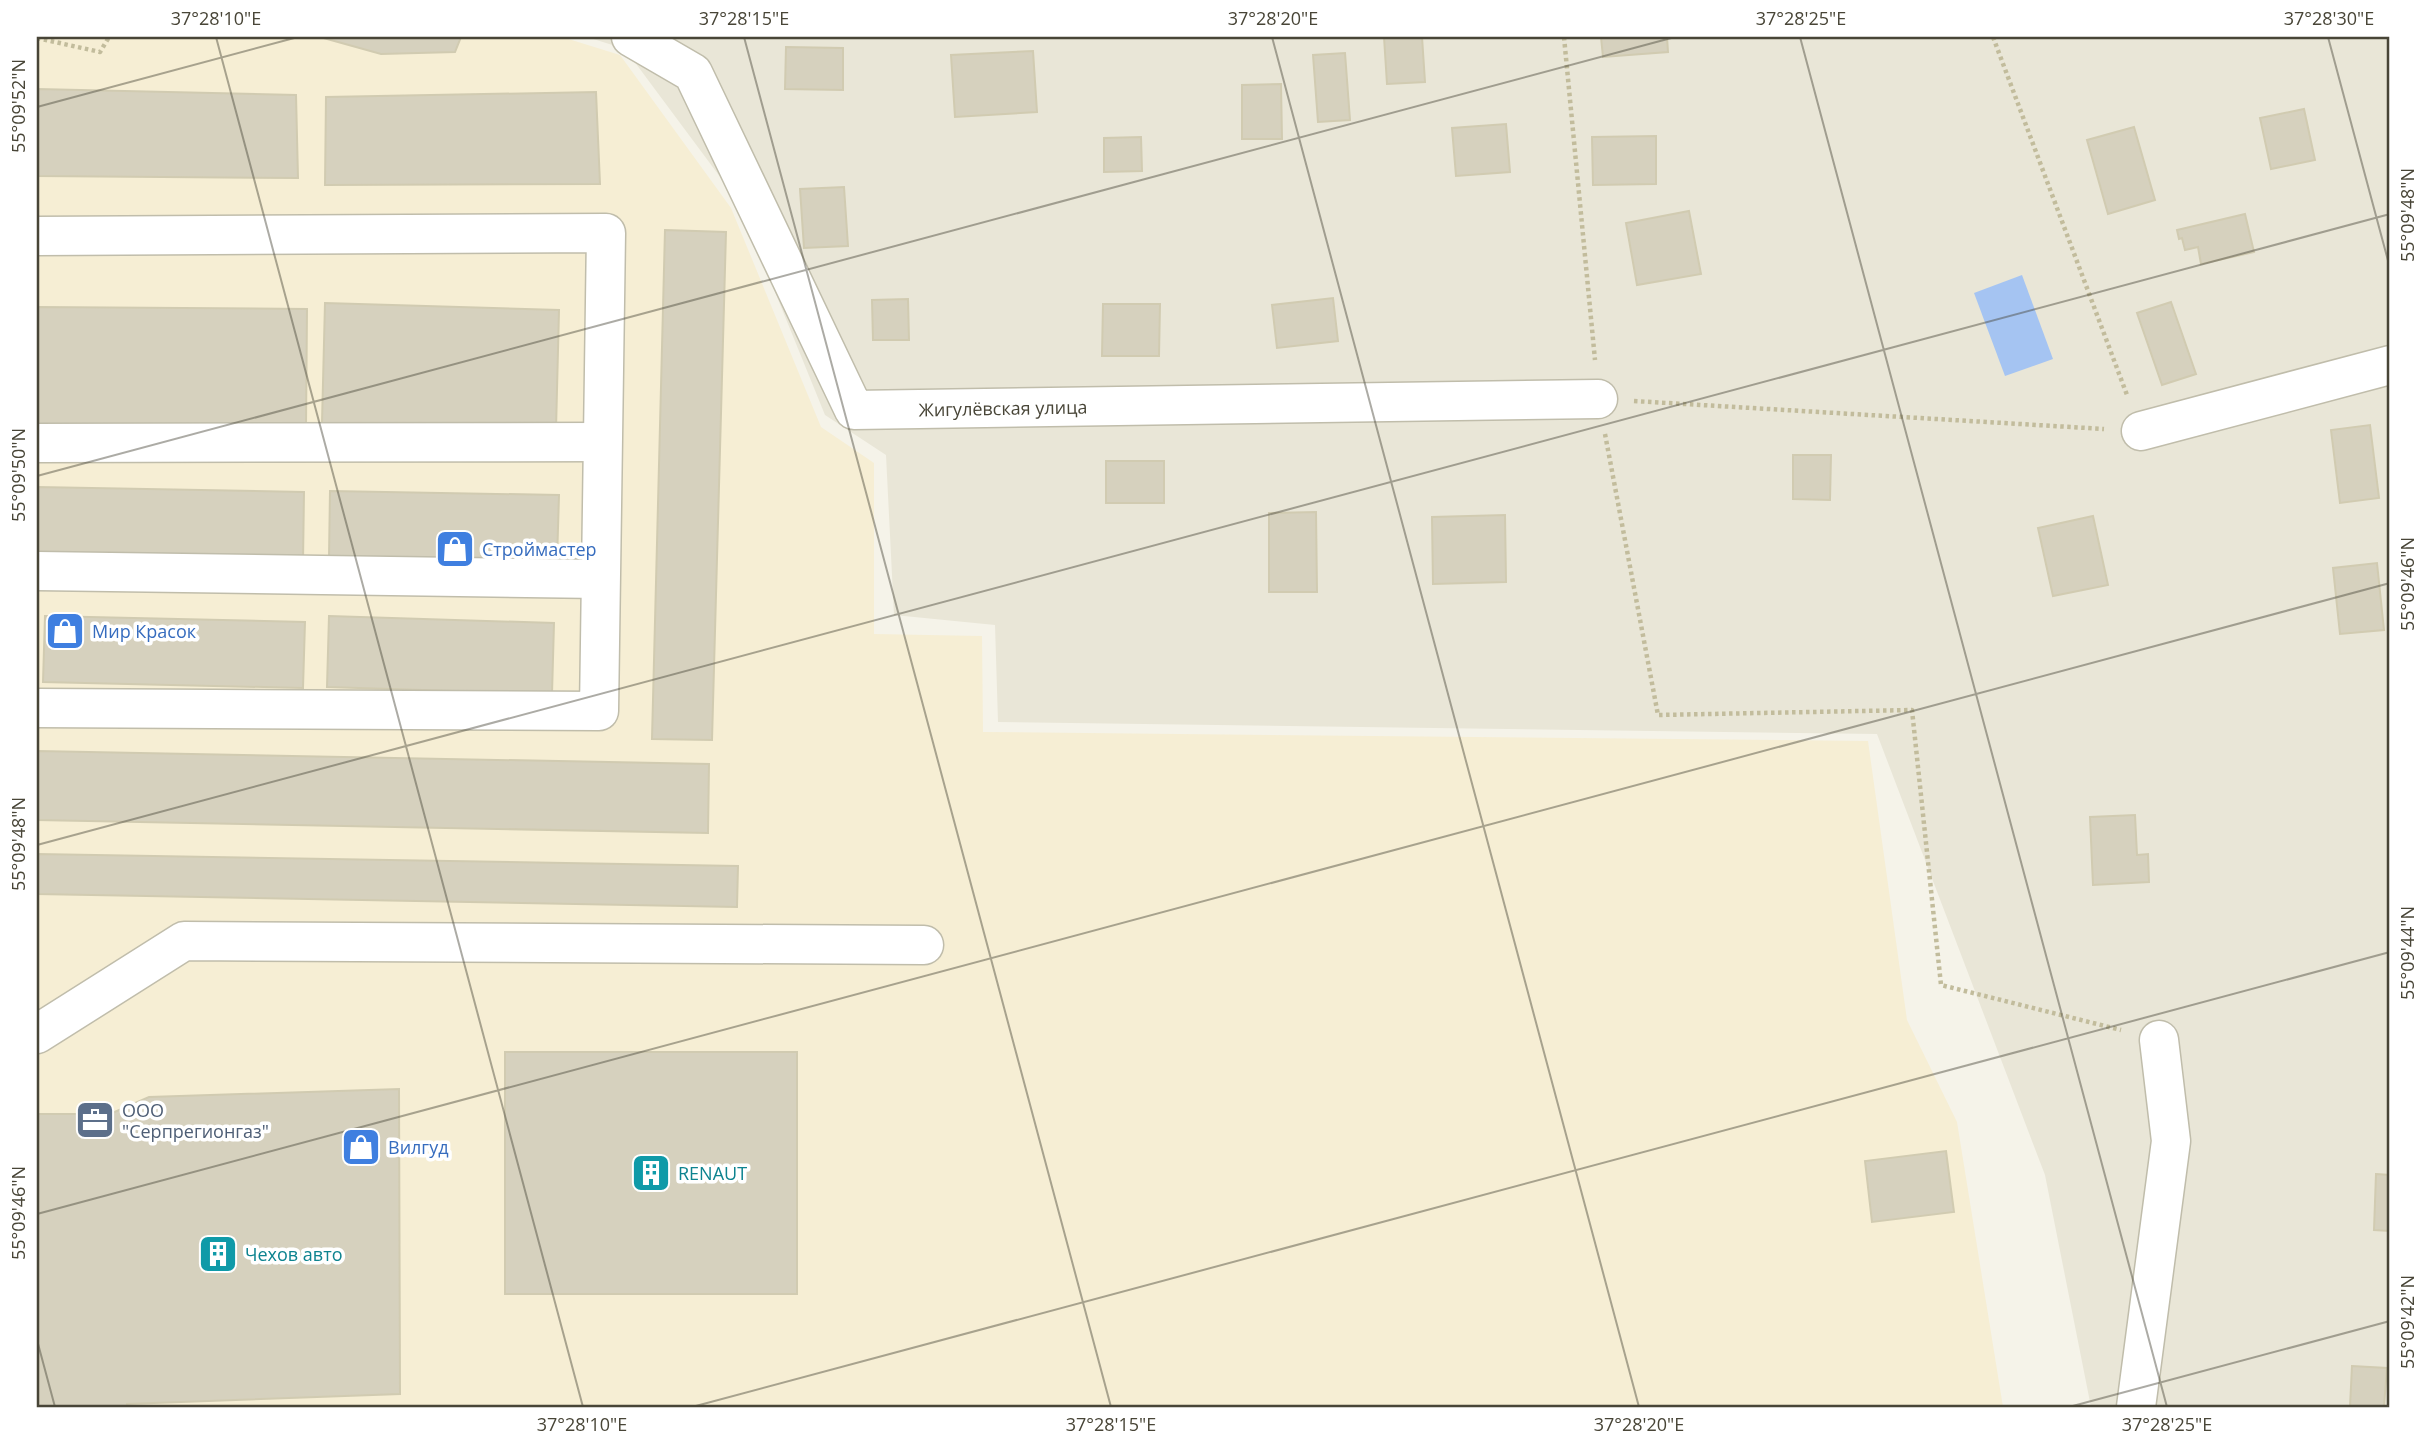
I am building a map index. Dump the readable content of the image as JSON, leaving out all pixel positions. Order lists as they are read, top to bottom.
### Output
{
  "streets": {
    "street": ["Жигулёвская улица"]
  },
  "places": {
    "shop": ["Строймастер", "Мир Красок", "Вилгуд"],
    "office": ["ООО \"Серпрегионгаз\""],
    "building": ["RENAUT", "Чехов авто"]
  },
  "coordinates": [
    "37°28'10\"E",
    "37°28'15\"E",
    "37°28'20\"E",
    "37°28'25\"E",
    "37°28'30\"E",
    "55°09'52\"N",
    "55°09'48\"N",
    "55°09'50\"N",
    "55°09'46\"N",
    "55°09'44\"N",
    "55°09'42\"N"
  ]
}
